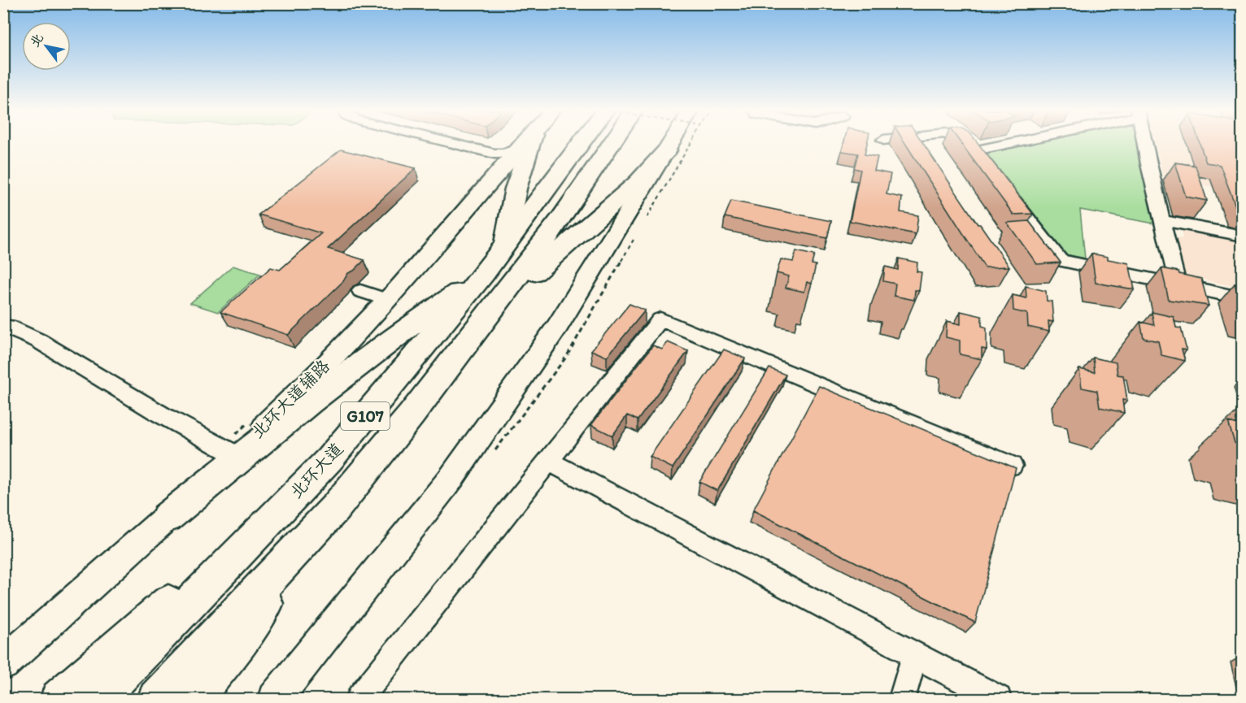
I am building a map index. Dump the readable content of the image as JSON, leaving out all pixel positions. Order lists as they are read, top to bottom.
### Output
{
  "streets": {
    "highway": ["G107", "北环大道"],
    "main road": ["北环大道辅路"]
  },
  "north": "top left"
}
